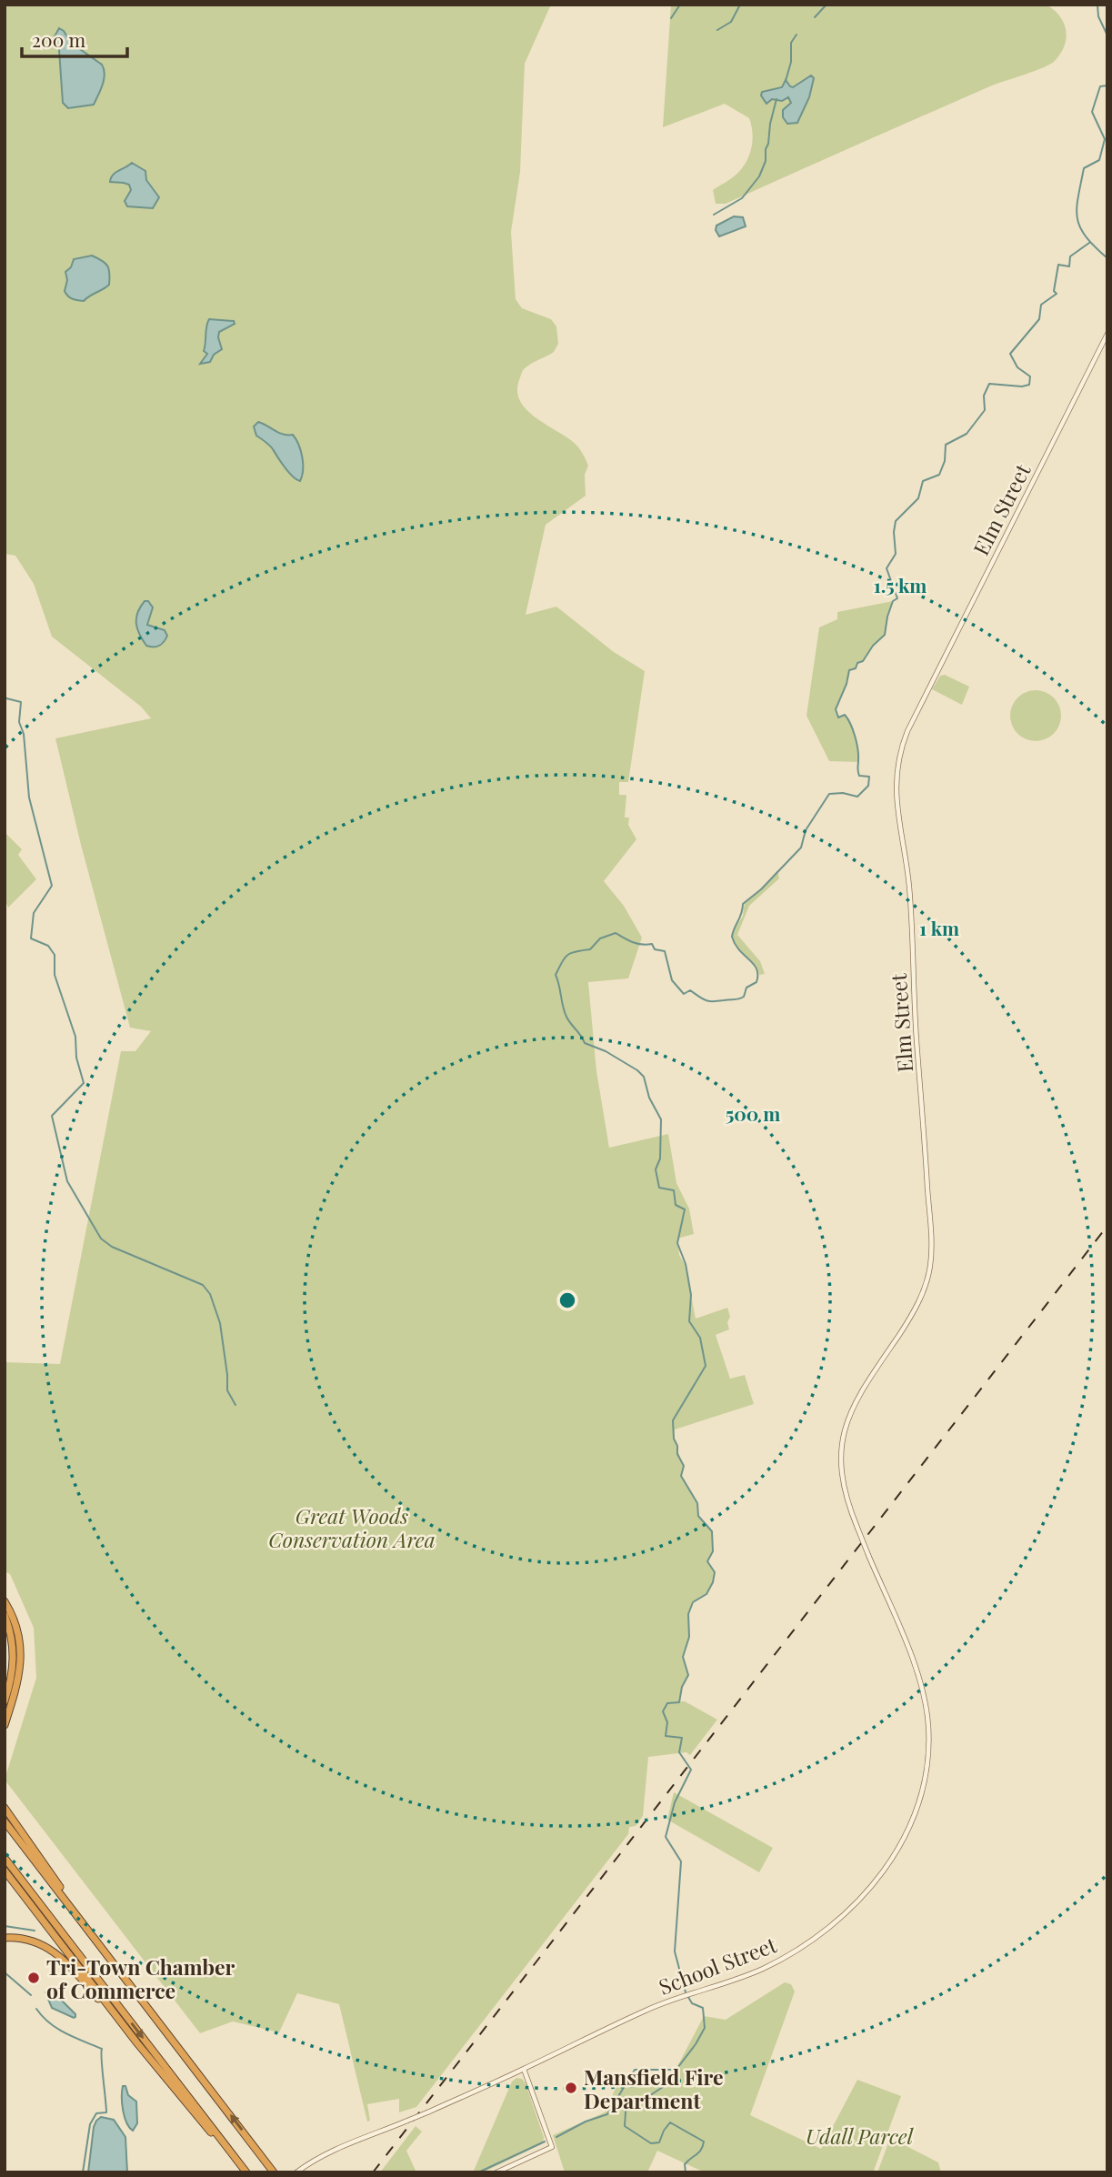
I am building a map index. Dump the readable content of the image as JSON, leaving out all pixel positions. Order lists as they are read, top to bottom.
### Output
{
  "streets": {
    "street": ["Elm Street", "School Street"]
  },
  "crossings": [
    ["Elm Street", "School Street"]
  ],
  "parks": ["Great Woods Conservation Area", "Udall Parcel"],
  "places": ["Tri-Town Chamber of Commerce", "Mansfield Fire Department"],
  "scale_bar": "200 m",
  "rings": ["1.5 km", "1 km", "500 m"]
}
